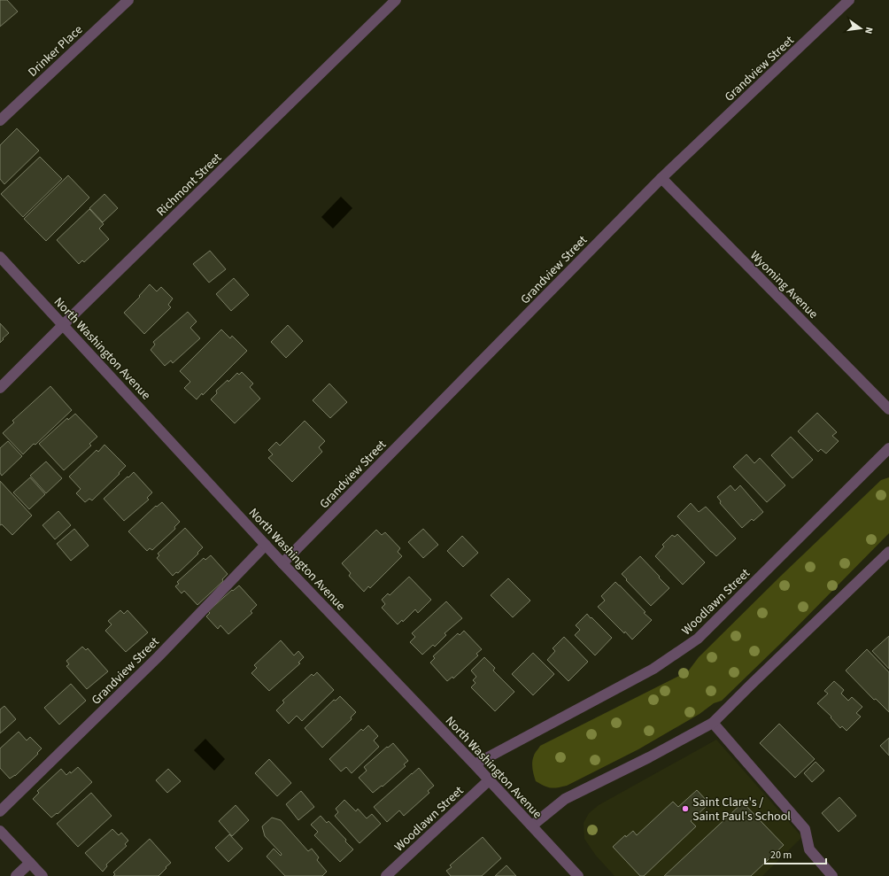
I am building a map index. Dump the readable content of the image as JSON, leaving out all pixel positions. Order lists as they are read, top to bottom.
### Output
{
  "streets": {
    "street": [
      "Drinker Place",
      "Grandview Street",
      "Richmont Street",
      "Wyoming Avenue",
      "North Washington Avenue",
      "Woodlawn Street"
    ]
  },
  "crossings": [
    ["Grandview Street", "Wyoming Avenue"],
    ["Grandview Street", "North Washington Avenue"],
    ["Richmont Street", "North Washington Avenue"],
    ["North Washington Avenue", "Woodlawn Street"]
  ],
  "places": ["Saint Clare's / Saint Paul's School"],
  "scale_bar": "20 m",
  "north": "right"
}
